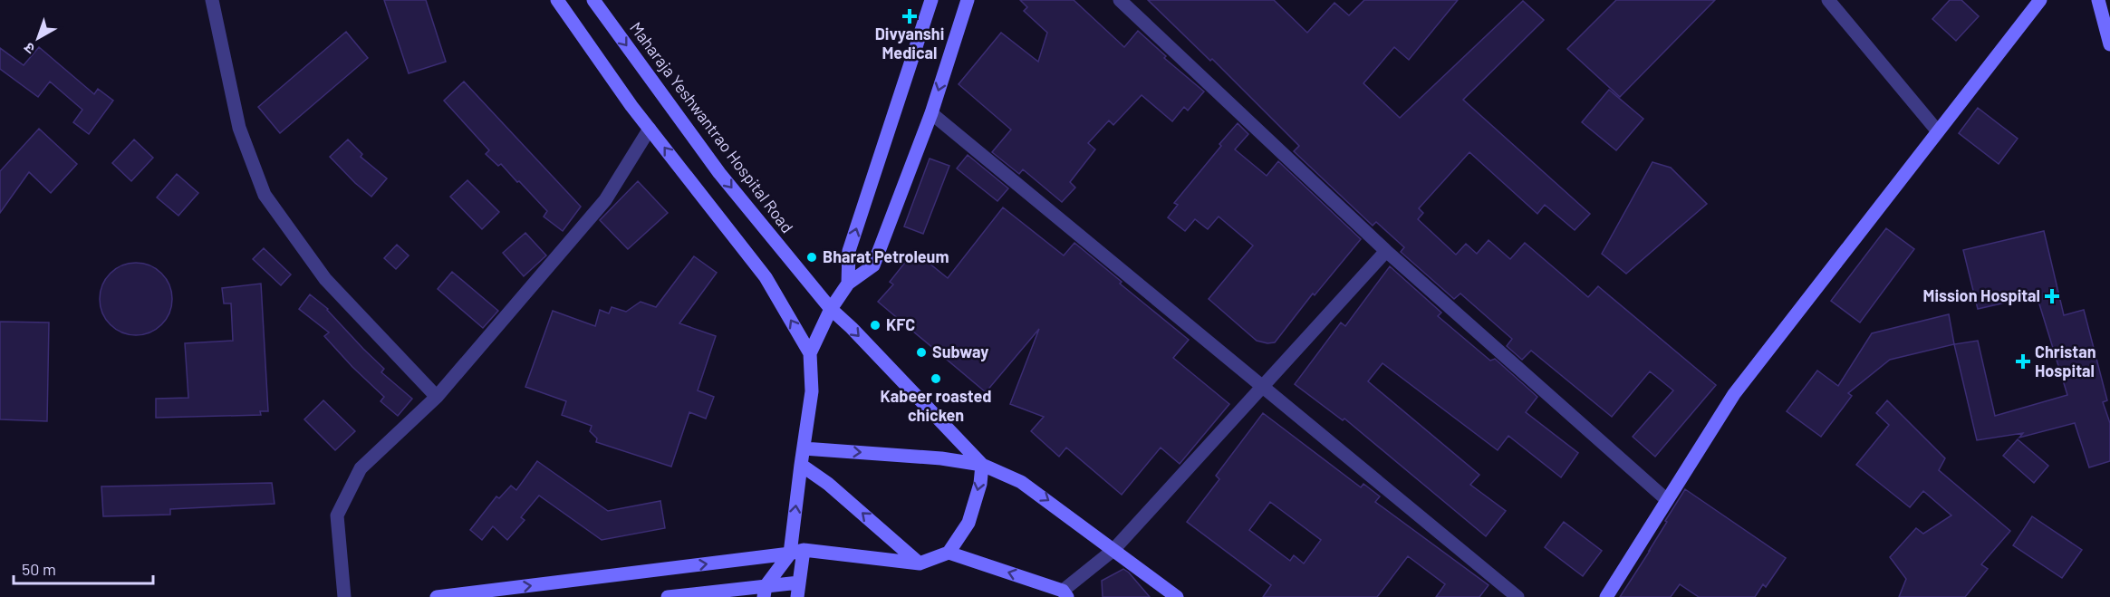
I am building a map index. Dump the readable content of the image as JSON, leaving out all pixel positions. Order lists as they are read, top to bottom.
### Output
{
  "streets": {
    "main road": ["Maharaja Yeshwantrao Hospital Road"]
  },
  "places": {
    "health": ["Divyanshi Medical", "Mission Hospital", "Christan Hospital"],
    "other": [
      "Bharat Petroleum",
      "KFC",
      "Subway",
      "Kabeer roasted chicken"
    ]
  },
  "scale_bar": "50 m",
  "north": "bottom left"
}
